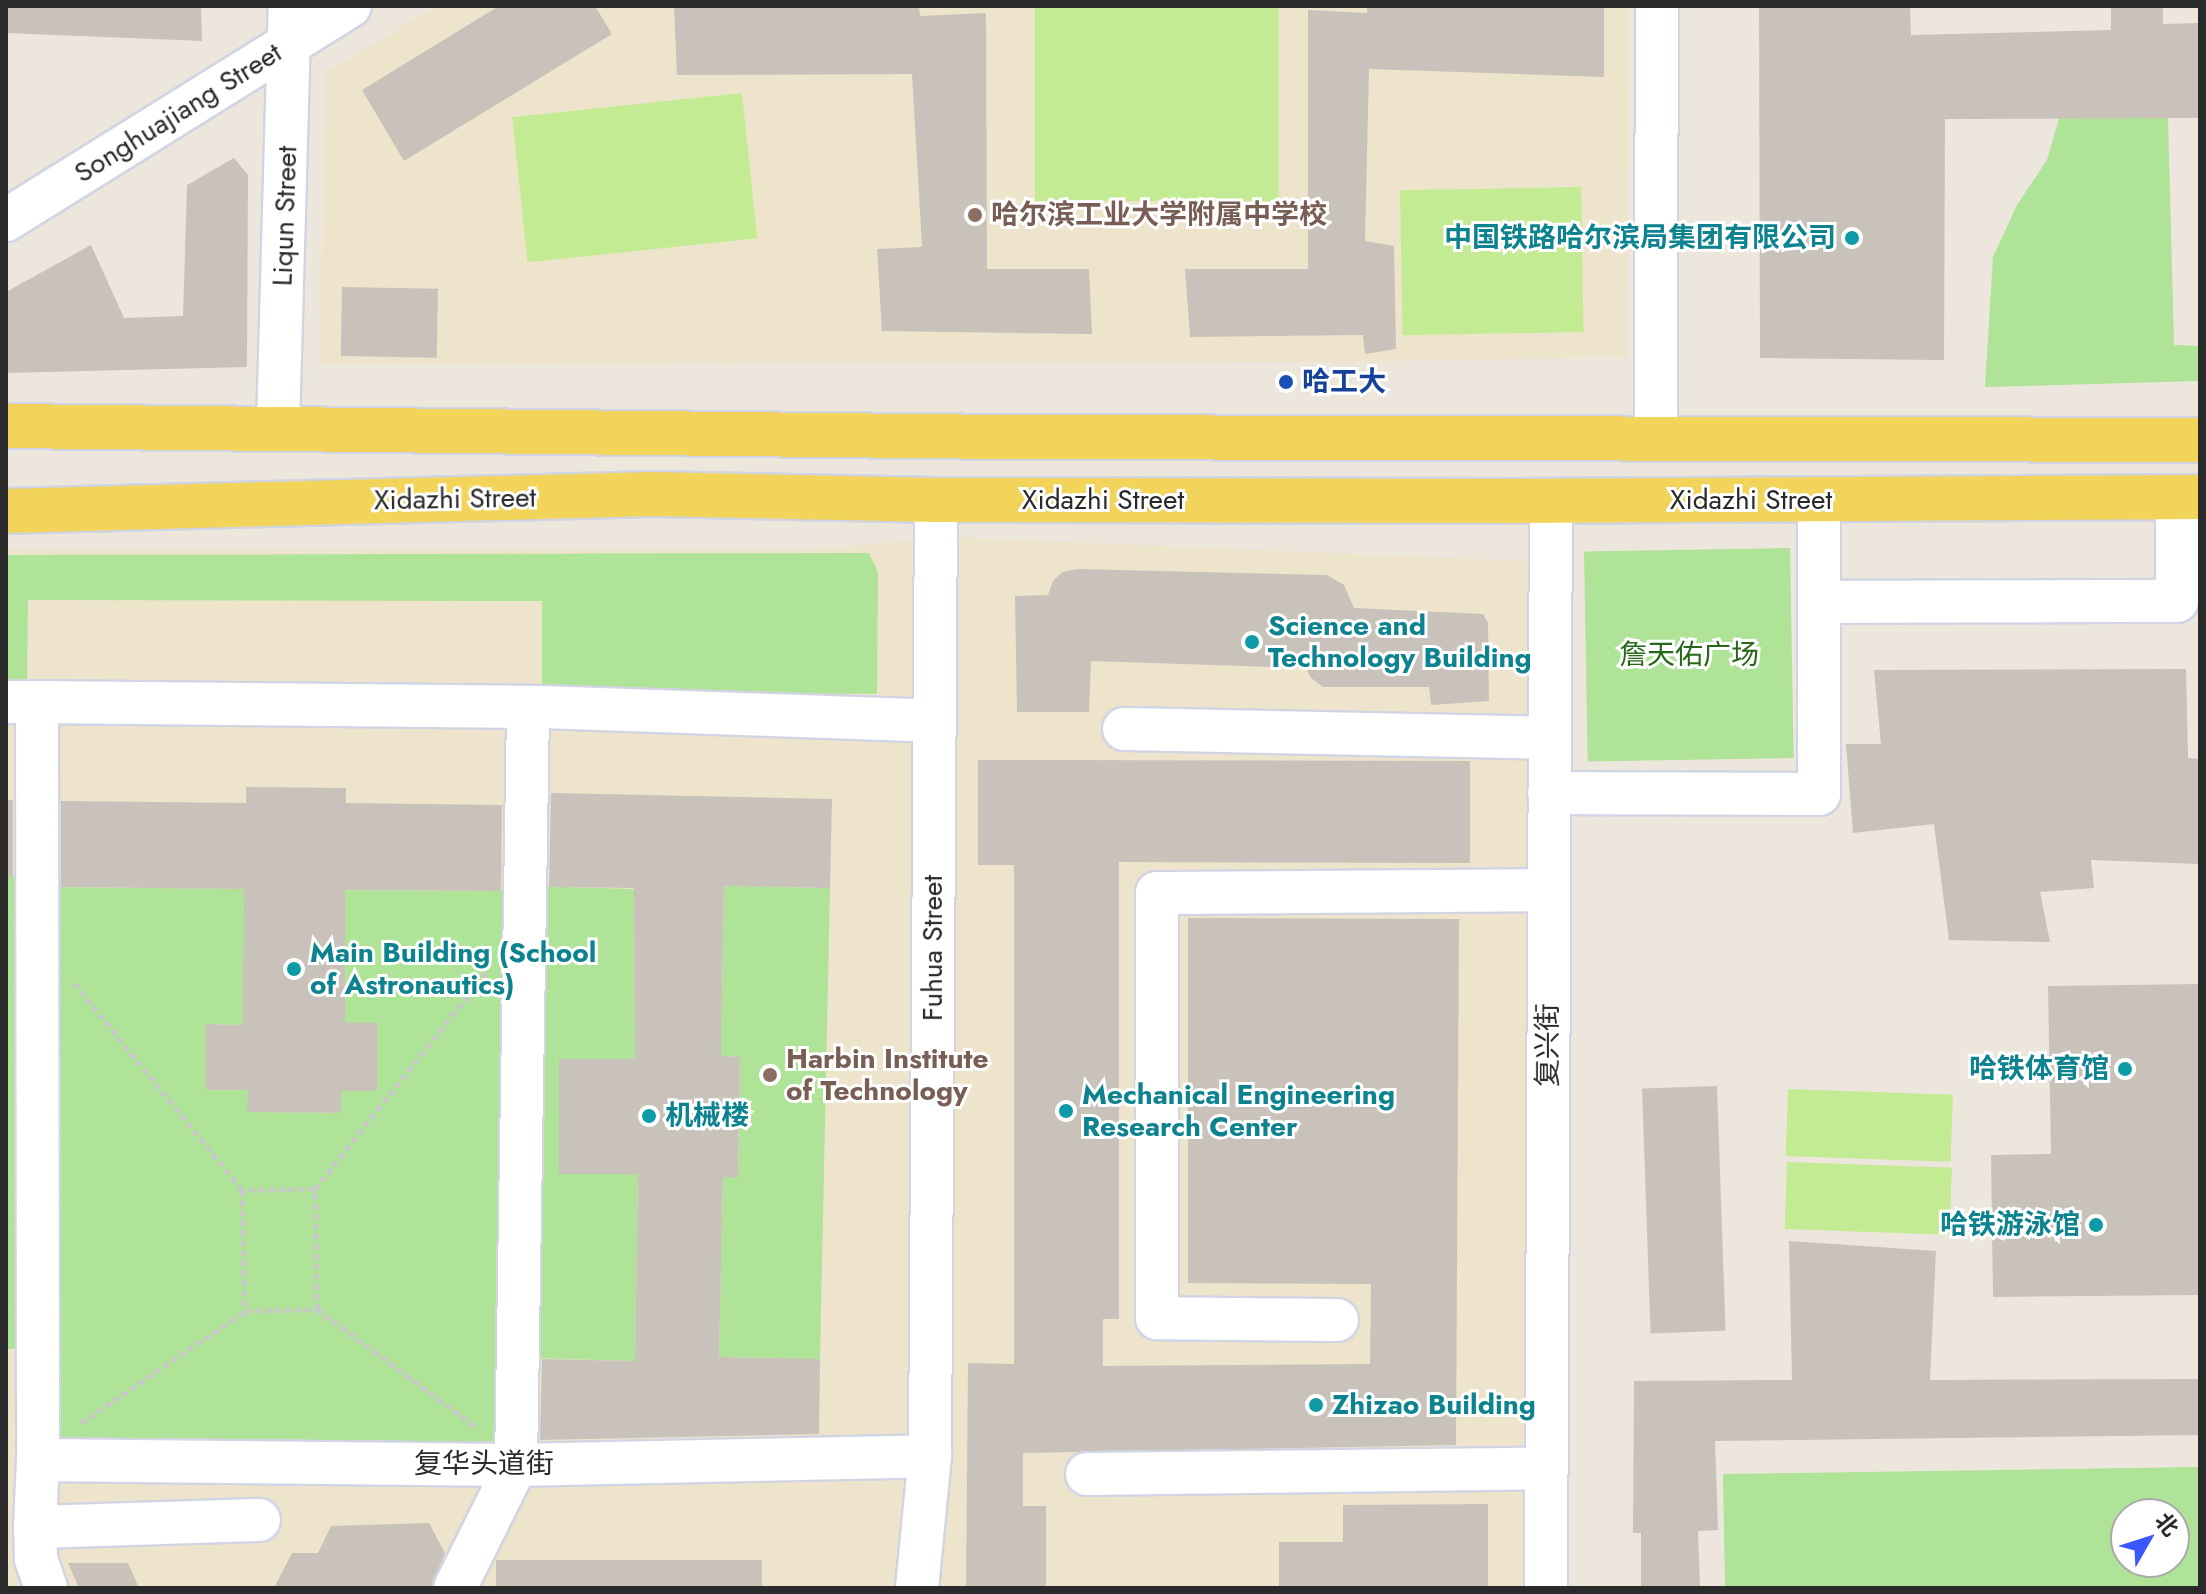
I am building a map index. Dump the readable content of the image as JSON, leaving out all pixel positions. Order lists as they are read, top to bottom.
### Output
{
  "streets": {
    "main road": ["Xidazhi Street"],
    "street": [
      "Songhuajiang Street",
      "Liqun Street",
      "Fuhua Street",
      "复兴街",
      "复华头道街"
    ]
  },
  "crossings": [
    ["Songhuajiang Street", "Liqun Street"],
    ["Xidazhi Street", "Fuhua Street"],
    ["Xidazhi Street", "复兴街"],
    ["Fuhua Street", "复华头道街"]
  ],
  "parks": ["詹天佑广场"],
  "places": [
    "哈尔滨工业大学附属中学校",
    "中国铁路哈尔滨局集团有限公司",
    "哈工大",
    "Science and Technology Building",
    "Main Building (School of Astronautics)",
    "哈铁体育馆",
    "Harbin Institute of Technology",
    "Mechanical Engineering Research Center",
    "机械楼",
    "哈铁游泳馆",
    "Zhizao Building"
  ],
  "north": "top right"
}
